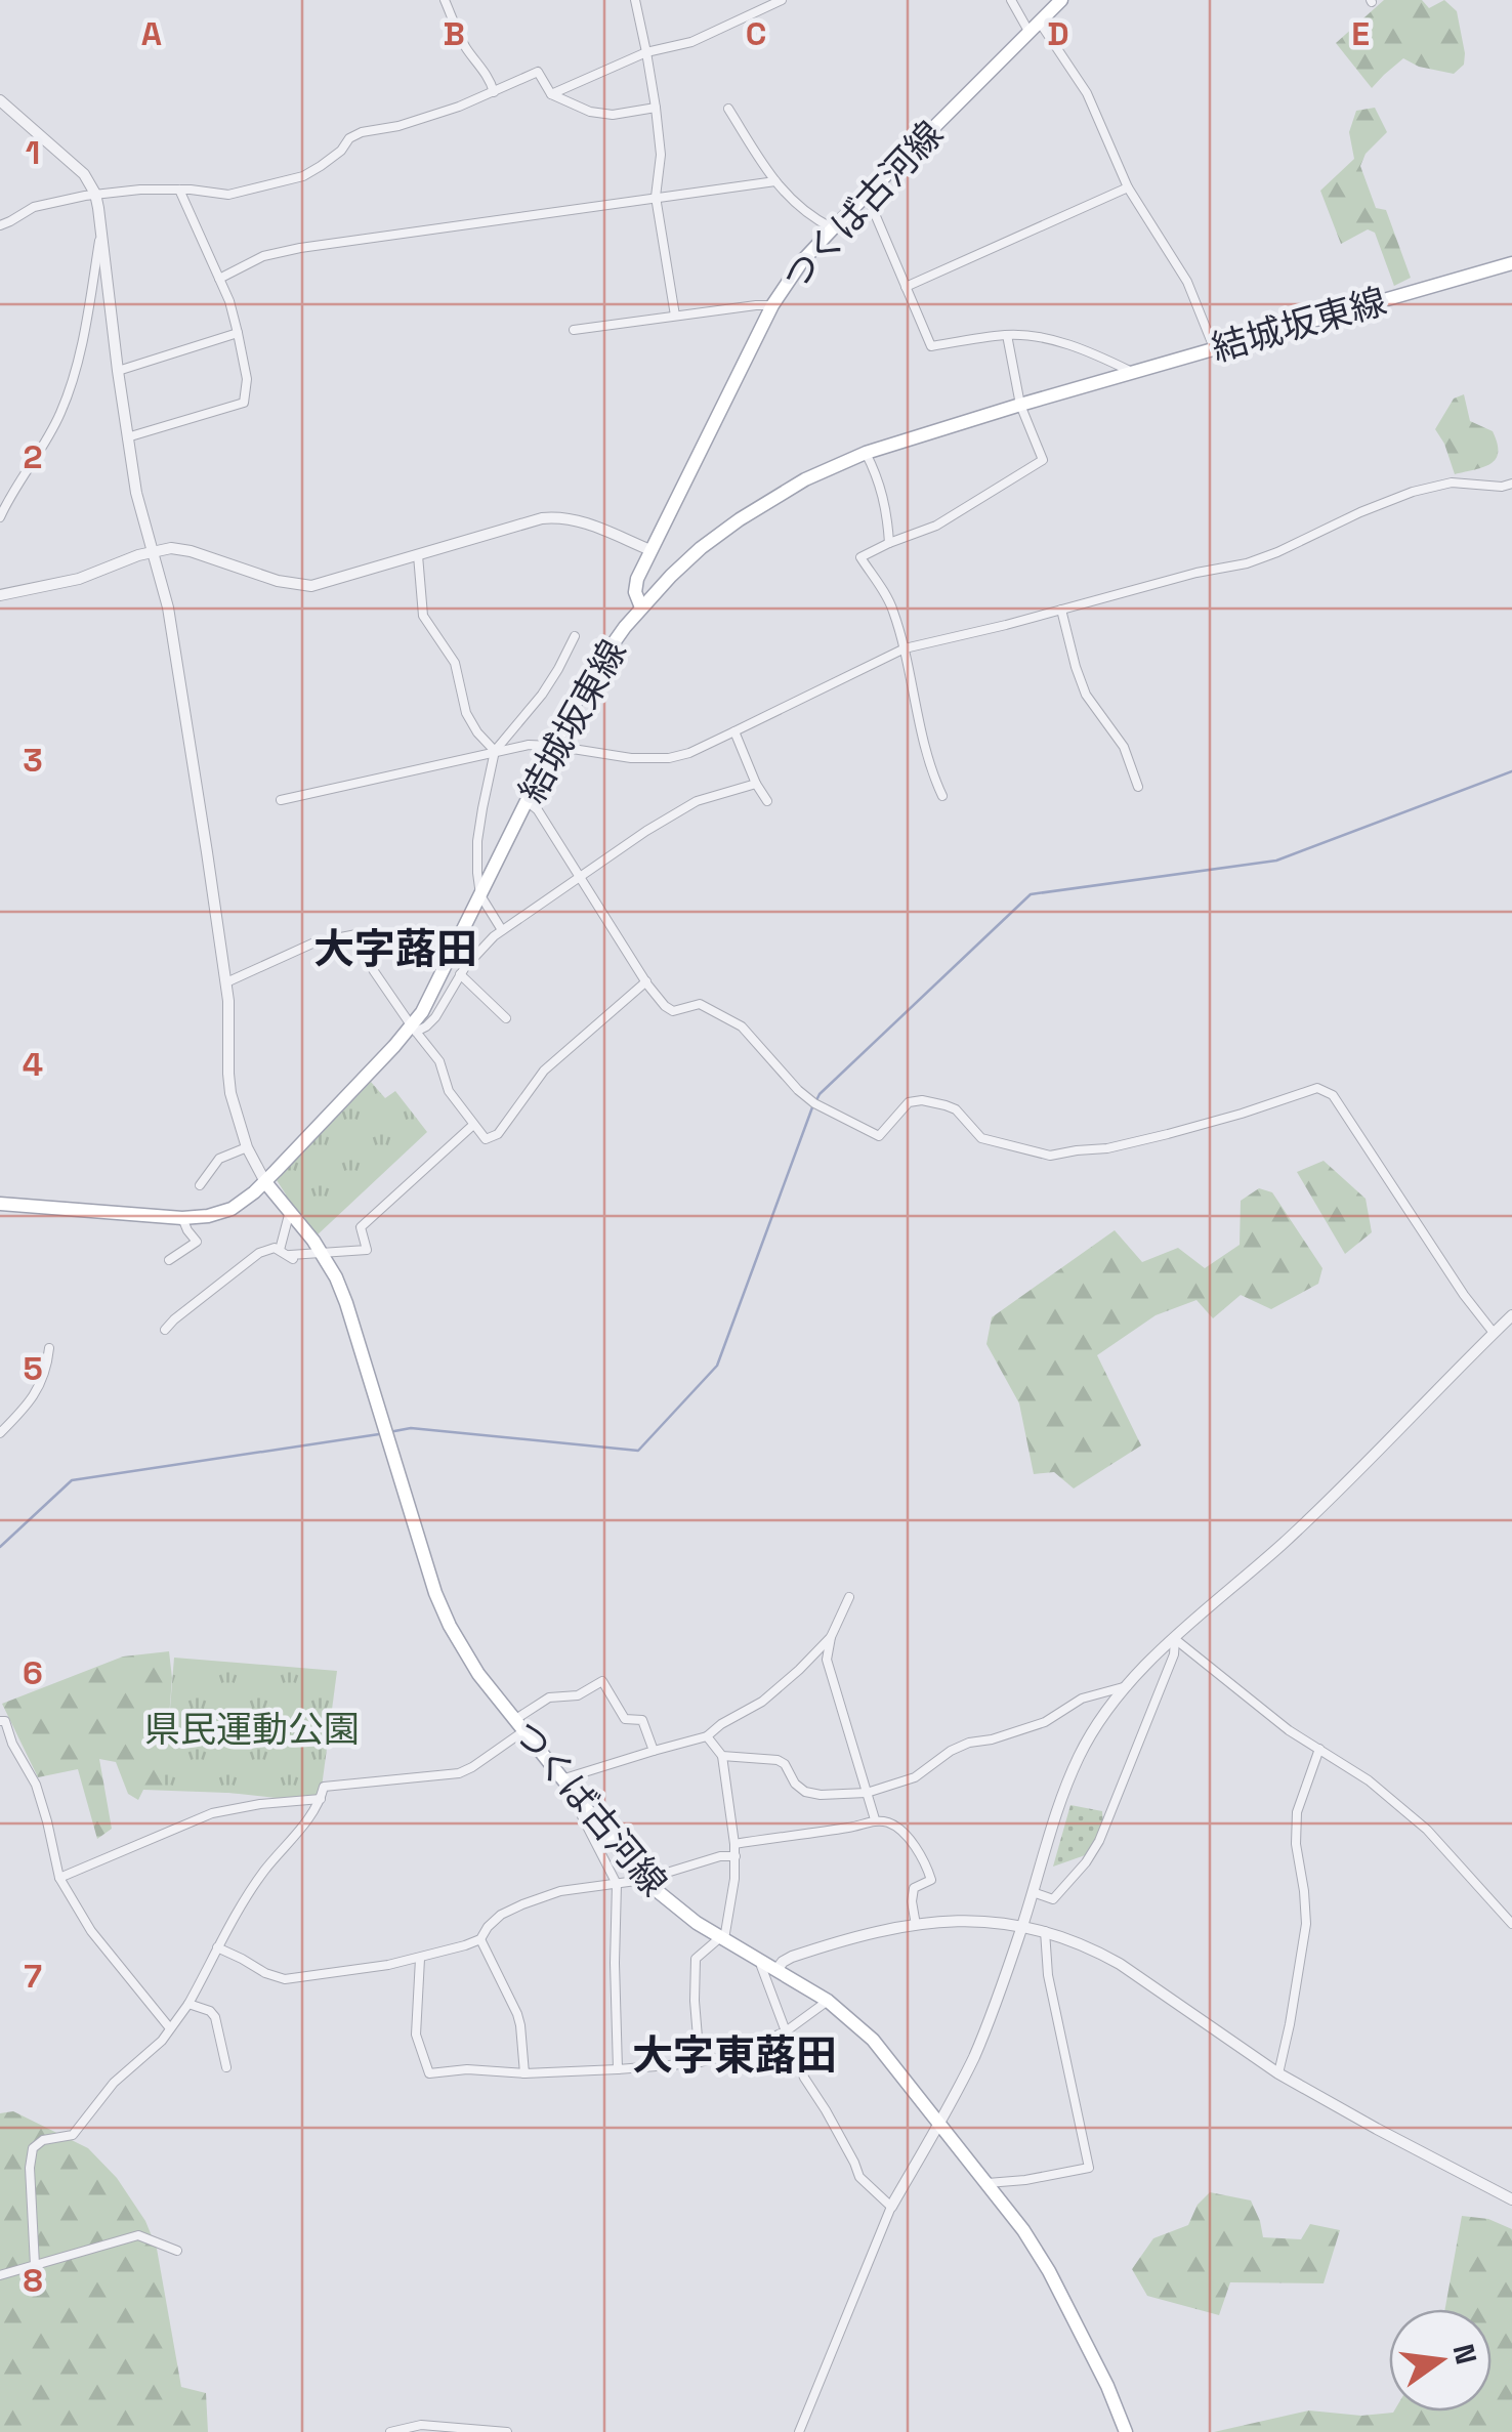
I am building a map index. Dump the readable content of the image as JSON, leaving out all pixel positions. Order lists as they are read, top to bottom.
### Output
{
  "streets": {
    "main road": ["つくば古河線", "結城坂東線"]
  },
  "crossings": [
    ["つくば古河線", "結城坂東線"]
  ],
  "districts": ["大字蕗田", "大字東蕗田"],
  "parks": ["県民運動公園"],
  "north": "right",
  "grid": {
    "columns": [
      "A",
      "B",
      "C",
      "D",
      "E"
    ],
    "rows": [
      "1",
      "2",
      "3",
      "4",
      "5",
      "6",
      "7",
      "8"
    ]
  }
}
